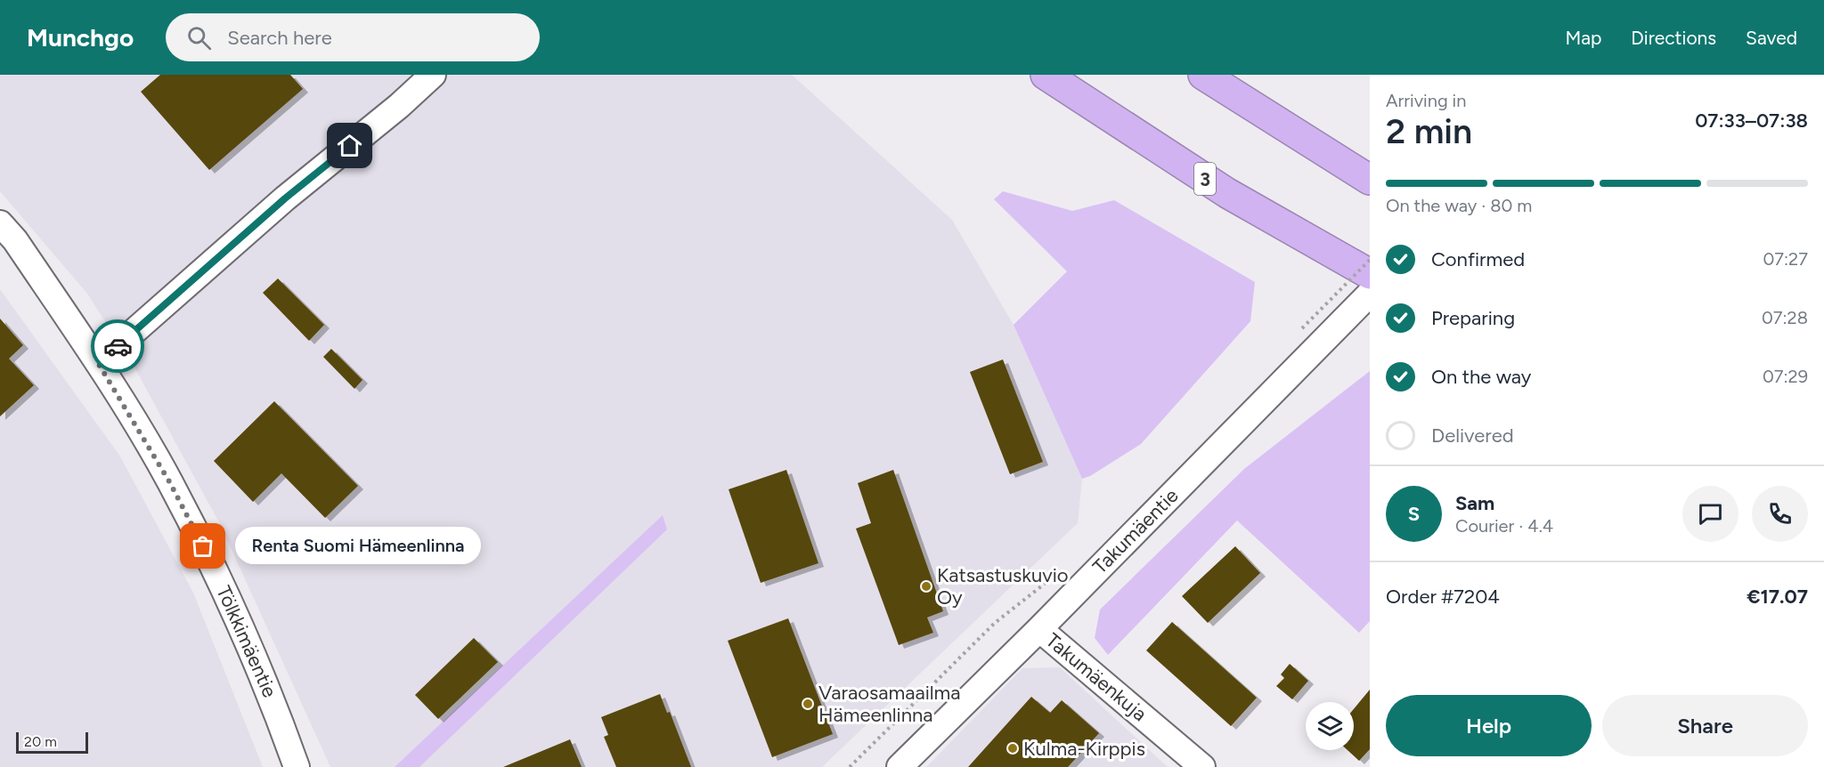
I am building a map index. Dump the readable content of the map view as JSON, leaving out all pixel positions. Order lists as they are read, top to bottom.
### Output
{
  "streets": {
    "highway": ["3"],
    "street": ["Takumäentie", "Tölkkimäentie", "Takumäenkuja"]
  },
  "crossings": [
    ["Takumäentie", "Takumäenkuja"]
  ],
  "places": [
    "Renta Suomi Hämeenlinna",
    "Katsastuskuvio Oy",
    "Varaosamaailma Hämeenlinna",
    "Kulma-Kirppis"
  ],
  "scale_bar": "20 m",
  "page": {
    "header": "Munchgo",
    "search": "Search here",
    "nav": ["Map", "Directions", "Saved"],
    "heading": ["2 min", "Arriving in", "07:33–07:38"],
    "panel": [
      "Sam",
      "Courier · 4.4",
      "Order #7204",
      "€17.07"
    ],
    "bar": "On the way · 80 m",
    "list": [
      ["Confirmed", "07:27"],
      ["Preparing", "07:28"],
      ["On the way", "07:29"],
      "Delivered"
    ],
    "round": "S",
    "bubble": "Renta Suomi Hämeenlinna",
    "buttons": ["Help", "Share"],
    "scale": "20 m"
  }
}
